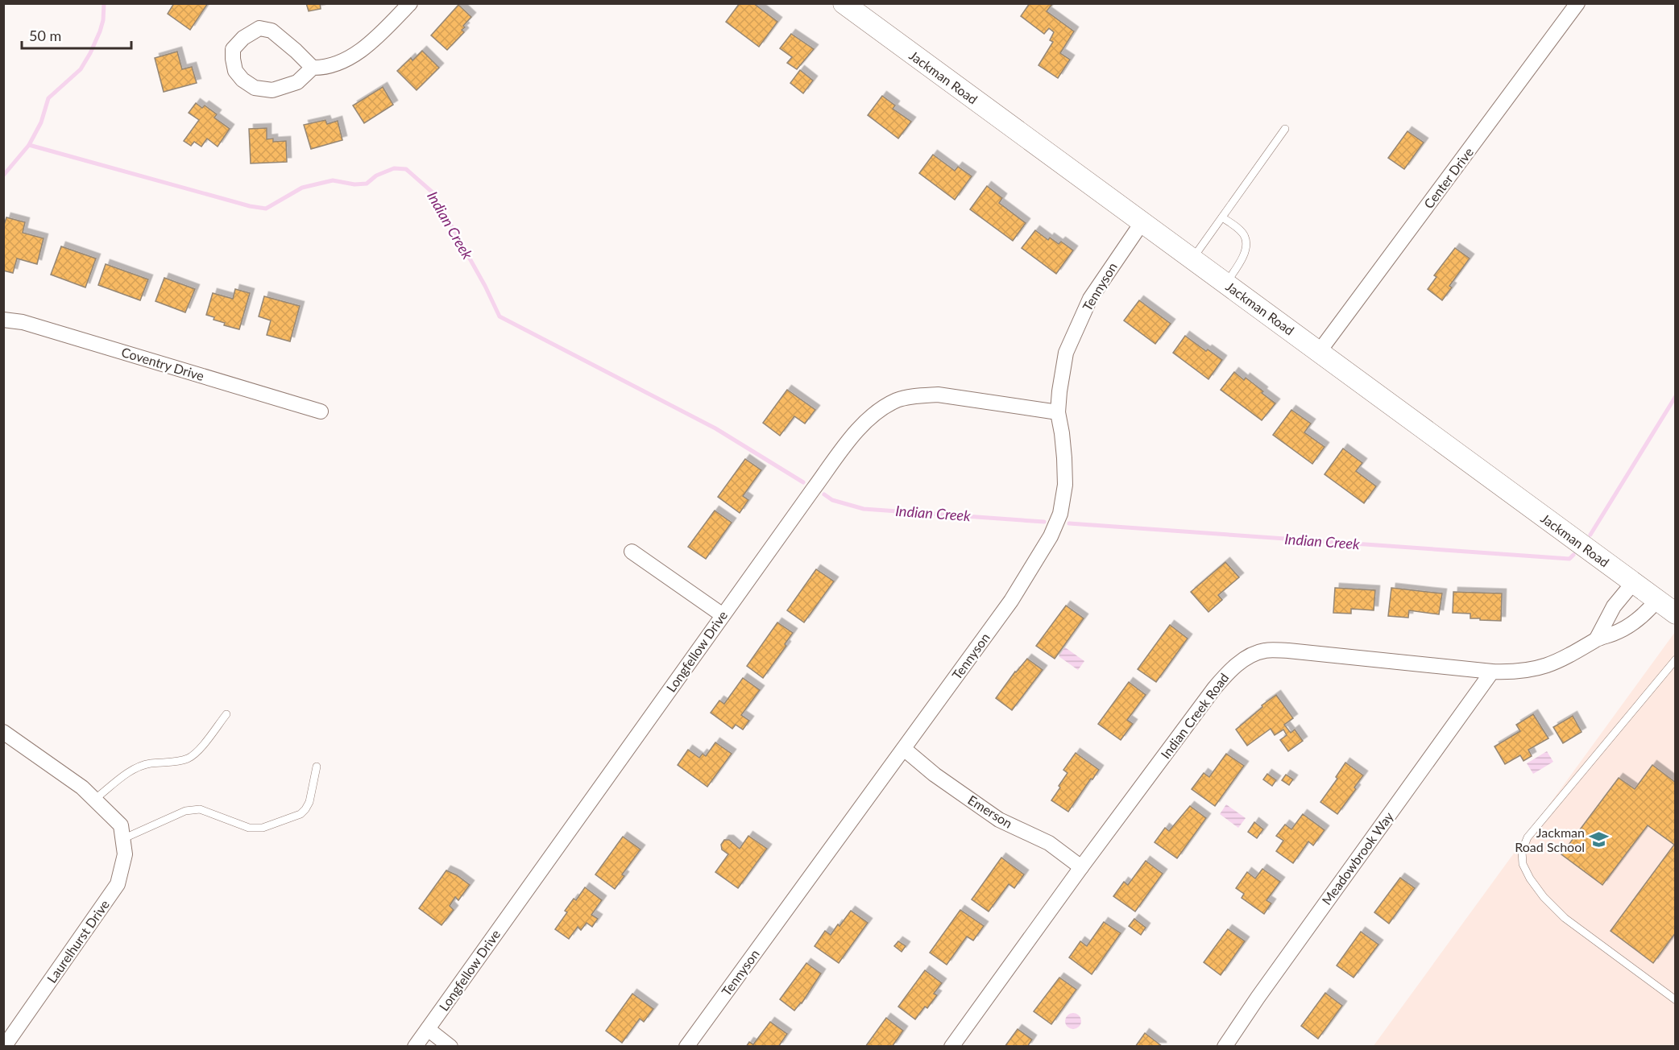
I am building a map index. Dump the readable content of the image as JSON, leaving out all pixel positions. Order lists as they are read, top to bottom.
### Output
{
  "streets": {
    "street": [
      "Jackman Road",
      "Center Drive",
      "Tennyson",
      "Coventry Drive",
      "Longfellow Drive",
      "Indian Creek Road",
      "Emerson",
      "Meadowbrook Way",
      "Laurelhurst Drive"
    ]
  },
  "crossings": [
    ["Jackman Road", "Center Drive"],
    ["Jackman Road", "Tennyson"],
    ["Jackman Road", "Indian Creek Road"],
    ["Tennyson", "Longfellow Drive"],
    ["Tennyson", "Emerson"],
    ["Indian Creek Road", "Emerson"],
    ["Indian Creek Road", "Meadowbrook Way"]
  ],
  "water": ["Indian Creek"],
  "places": {
    "school or university": ["Jackman Road School"]
  },
  "scale_bar": "50 m"
}
